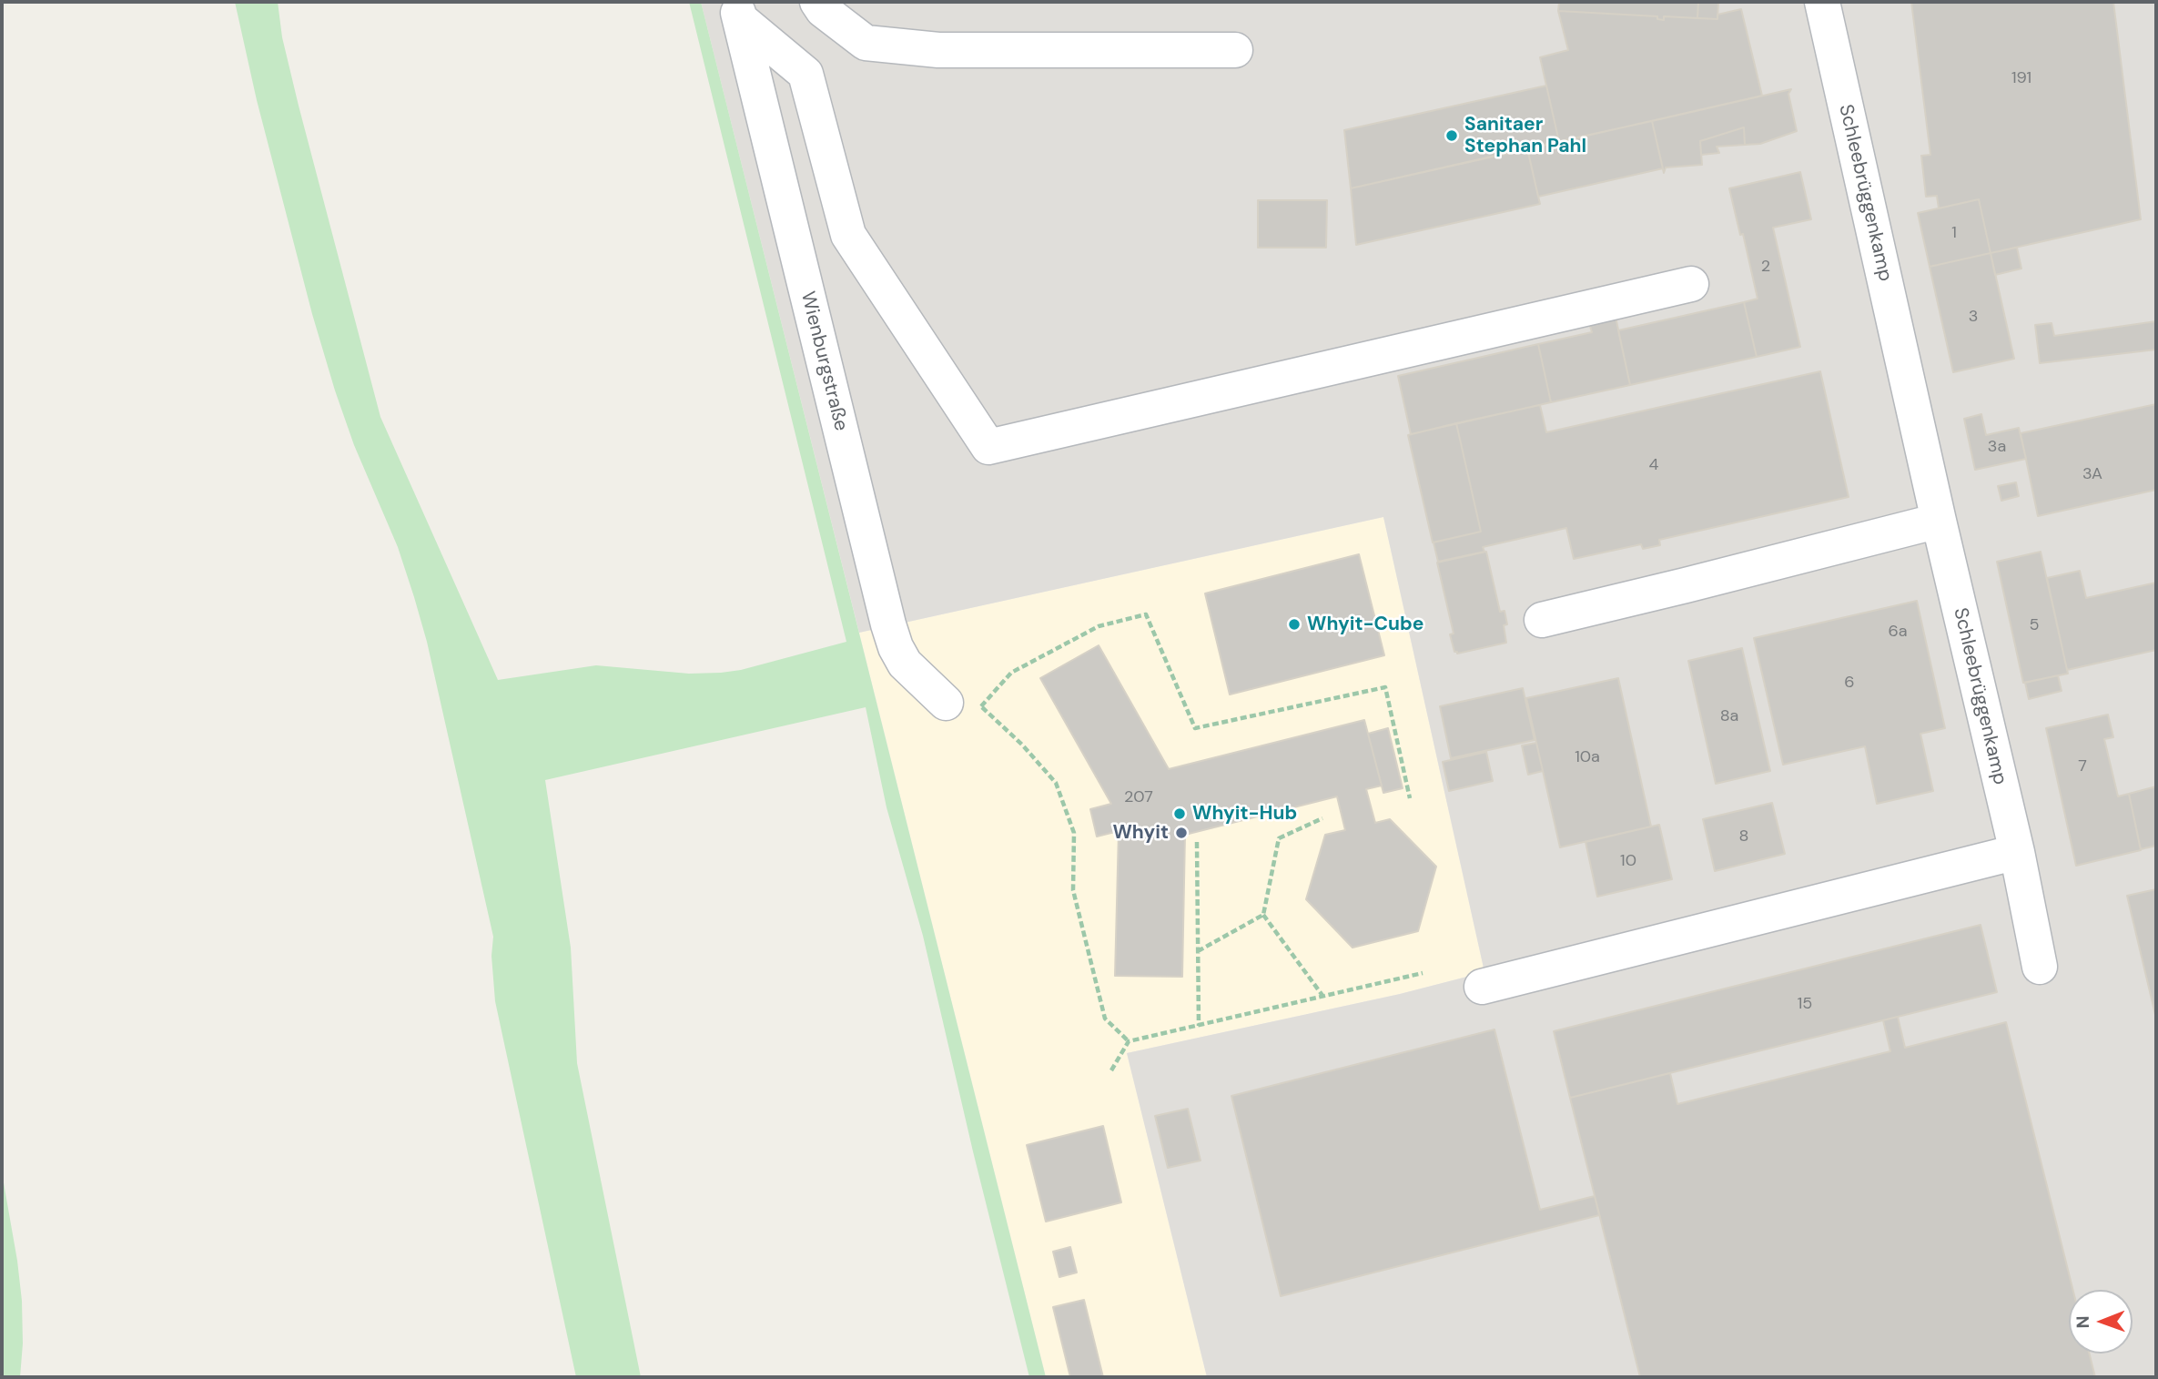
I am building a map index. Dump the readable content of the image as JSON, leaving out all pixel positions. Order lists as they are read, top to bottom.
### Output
{
  "streets": {
    "street": ["Schleebrüggenkamp", "Wienburgstraße"]
  },
  "places": [
    "Sanitaer Stephan Pahl",
    "Whyit-Cube",
    "Whyit-Hub",
    "Whyit"
  ],
  "house_numbers": [
    "191",
    "1",
    "2",
    "3",
    "3a",
    "4",
    "3A",
    "5",
    "6a",
    "6",
    "8a",
    "10a",
    "7",
    "207",
    "8",
    "10",
    "15"
  ],
  "north": "left"
}
